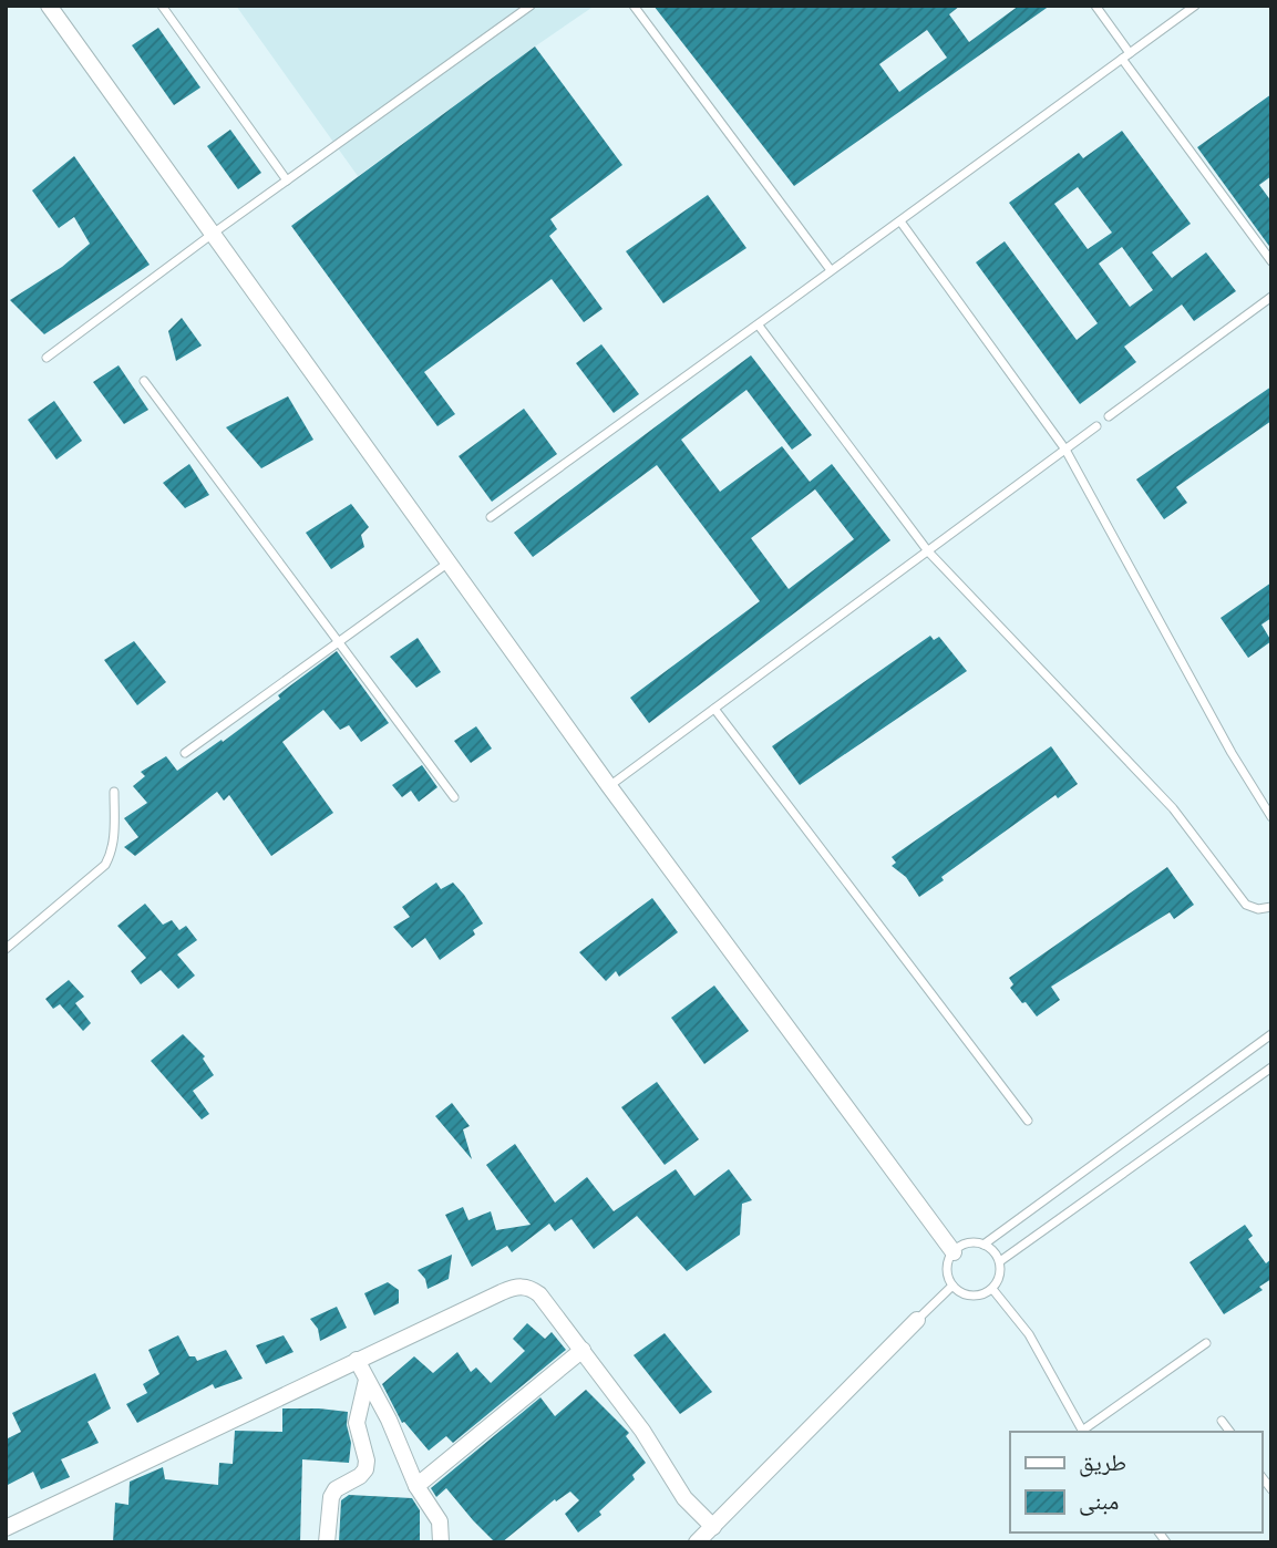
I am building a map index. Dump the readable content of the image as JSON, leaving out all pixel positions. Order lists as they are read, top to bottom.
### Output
{
  "legend": ["طريق", "مبنى"]
}
